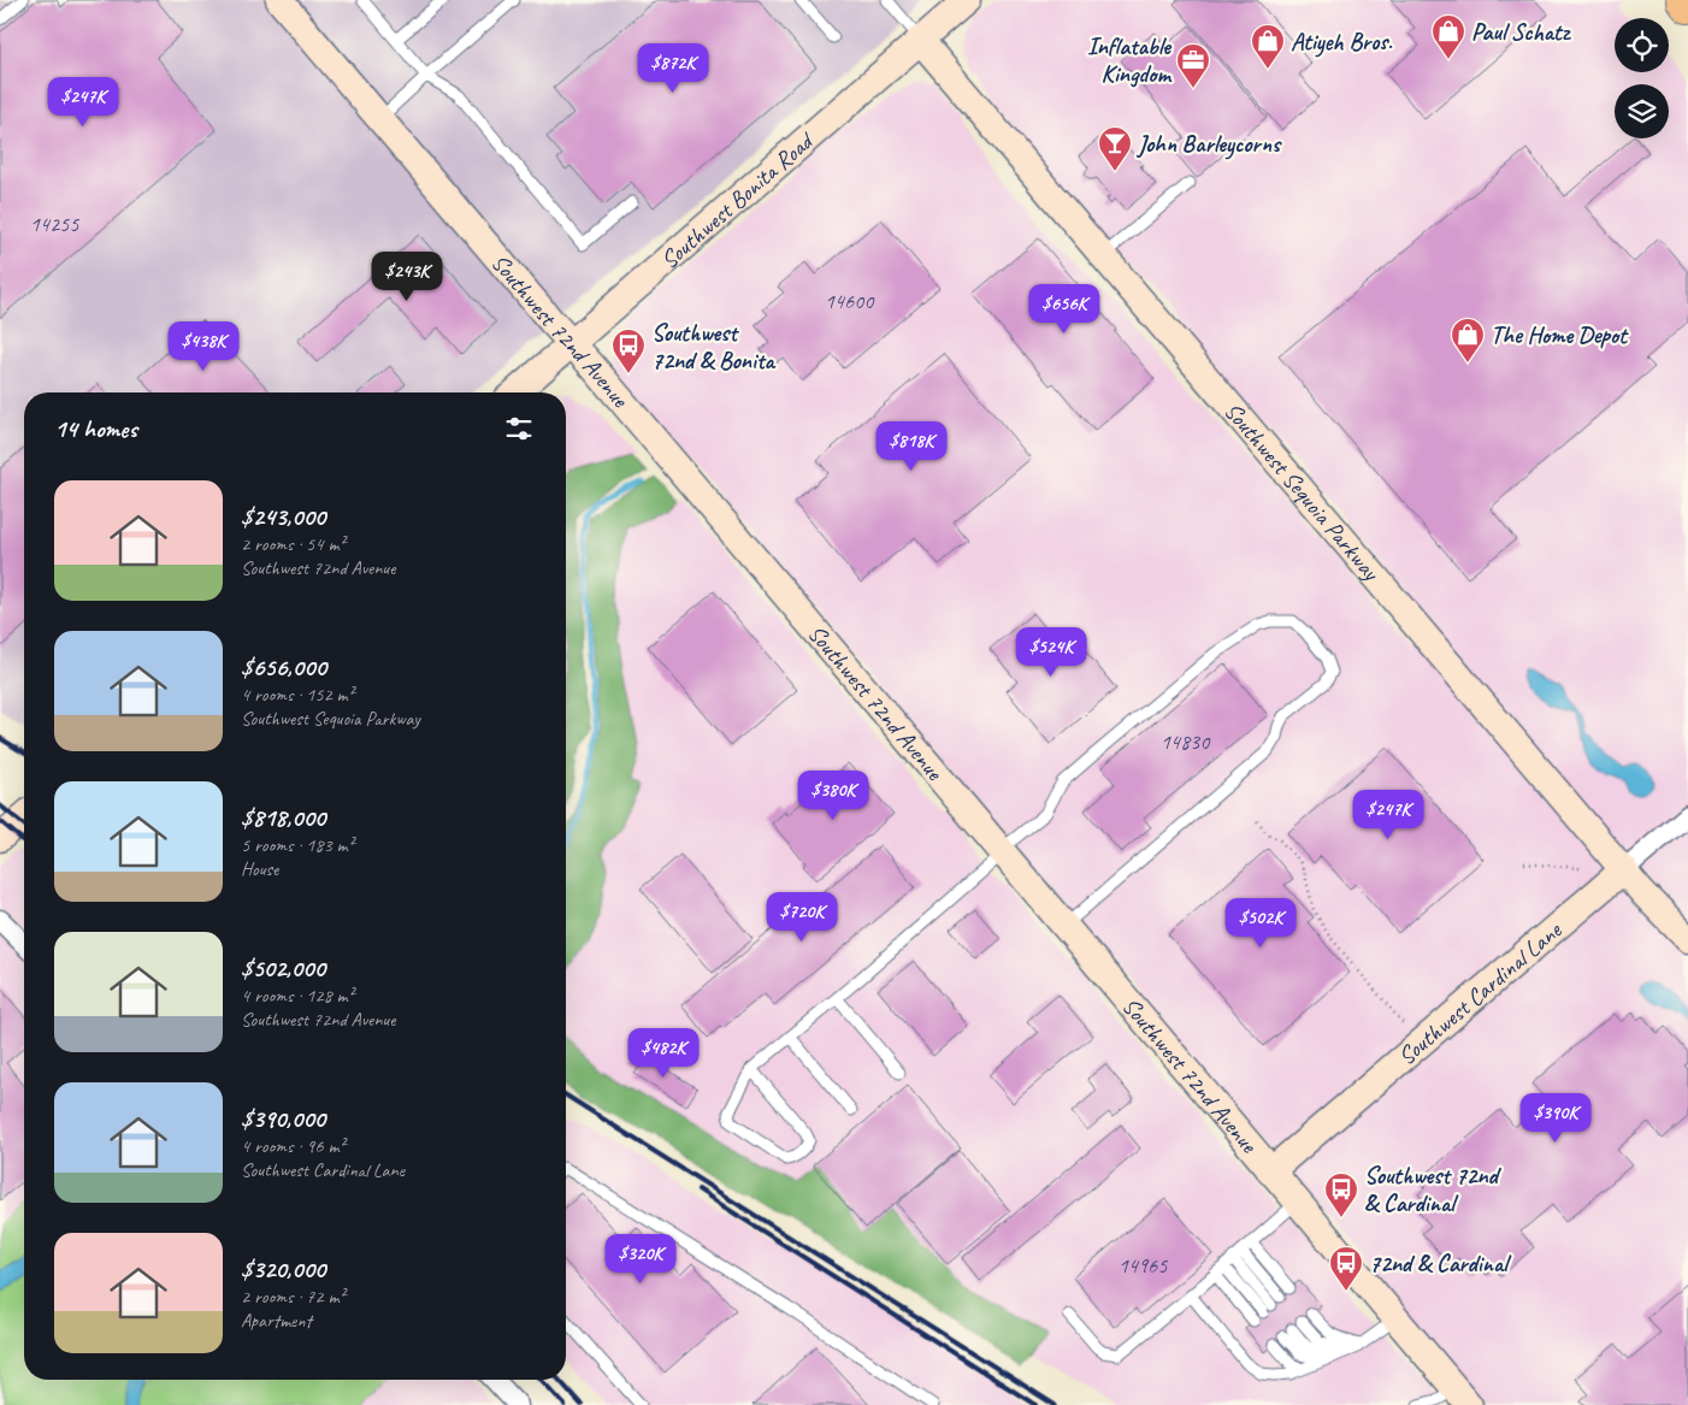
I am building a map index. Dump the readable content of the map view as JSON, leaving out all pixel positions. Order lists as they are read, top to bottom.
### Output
{
  "streets": {
    "main road": [
      "Southwest Bonita Road",
      "Southwest 72nd Avenue",
      "Southwest Sequoia Parkway",
      "Southwest Cardinal Lane"
    ]
  },
  "crossings": [
    ["Southwest Bonita Road", "Southwest 72nd Avenue"],
    ["Southwest Bonita Road", "Southwest Sequoia Parkway"],
    ["Southwest 72nd Avenue", "Southwest Cardinal Lane"],
    ["Southwest Sequoia Parkway", "Southwest Cardinal Lane"]
  ],
  "places": {
    "shop": ["Paul Schatz", "Atiyeh Bros.", "The Home Depot"],
    "office": ["Inflatable Kingdom"],
    "bar": ["John Barleycorns"],
    "bus stop": ["Southwest 72nd & Bonita", "Southwest 72nd & Cardinal", "72nd & Cardinal"]
  },
  "house_numbers": [
    "14255",
    "14600",
    "14830",
    "14965"
  ],
  "page": {
    "price": [
      "$872K",
      "$247K",
      "$243K",
      "$656K",
      "$438K",
      "$818K",
      "$524K",
      "$380K",
      "$247K",
      "$720K",
      "$502K",
      "$482K",
      "$390K",
      "$320K"
    ],
    "heading": "14 homes",
    "list": [
      {
        "name": "$243,000",
        "note": "2 rooms · 54 m² · Southwest 72nd Avenue"
      },
      {
        "name": "$656,000",
        "note": "4 rooms · 152 m² · Southwest Sequoia Parkway"
      },
      {
        "name": "$818,000",
        "note": "5 rooms · 183 m² · House"
      },
      {
        "name": "$502,000",
        "note": "4 rooms · 128 m² · Southwest 72nd Avenue"
      },
      {
        "name": "$390,000",
        "note": "4 rooms · 96 m² · Southwest Cardinal Lane"
      },
      {
        "name": "$320,000",
        "note": "2 rooms · 72 m² · Apartment"
      }
    ]
  }
}
